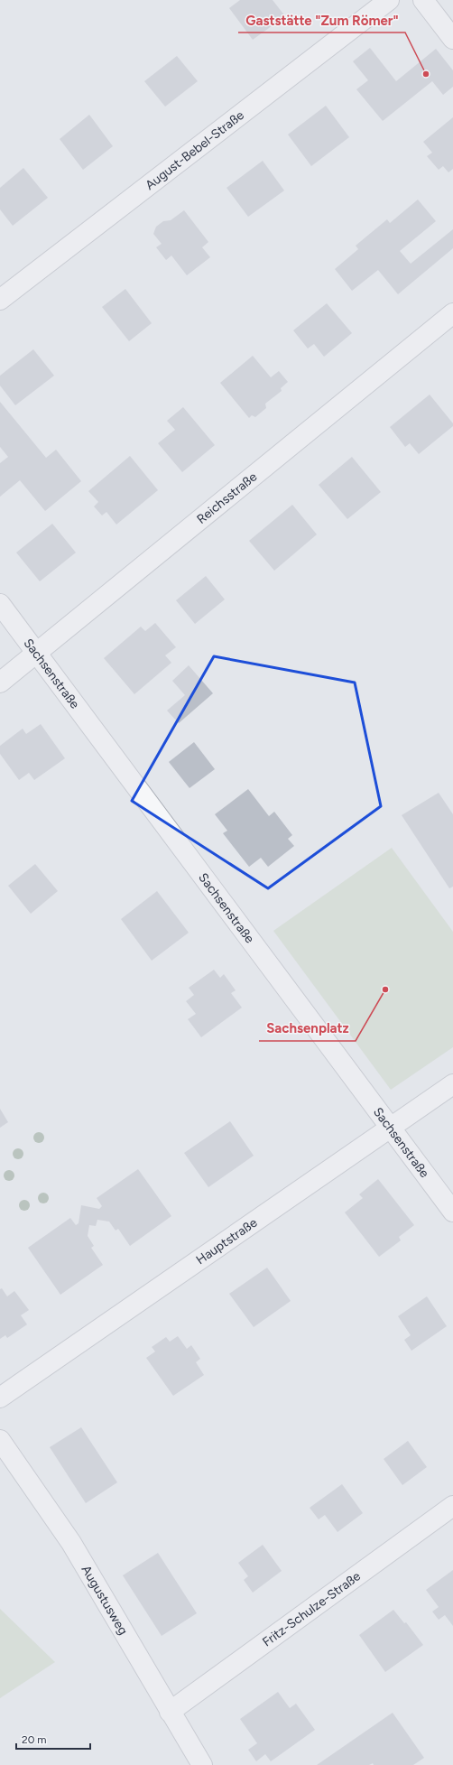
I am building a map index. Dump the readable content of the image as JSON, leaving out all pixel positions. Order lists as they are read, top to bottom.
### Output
{
  "streets": {
    "street": [
      "August-Bebel-Straße",
      "Reichsstraße",
      "Sachsenstraße",
      "Hauptstraße",
      "Augustusweg",
      "Fritz-Schulze-Straße"
    ]
  },
  "crossings": [
    ["Reichsstraße", "Sachsenstraße"],
    ["Sachsenstraße", "Hauptstraße"],
    ["Augustusweg", "Fritz-Schulze-Straße"]
  ],
  "places": ["Gaststätte \"Zum Römer\"", "Sachsenplatz"],
  "scale_bar": "20 m"
}
